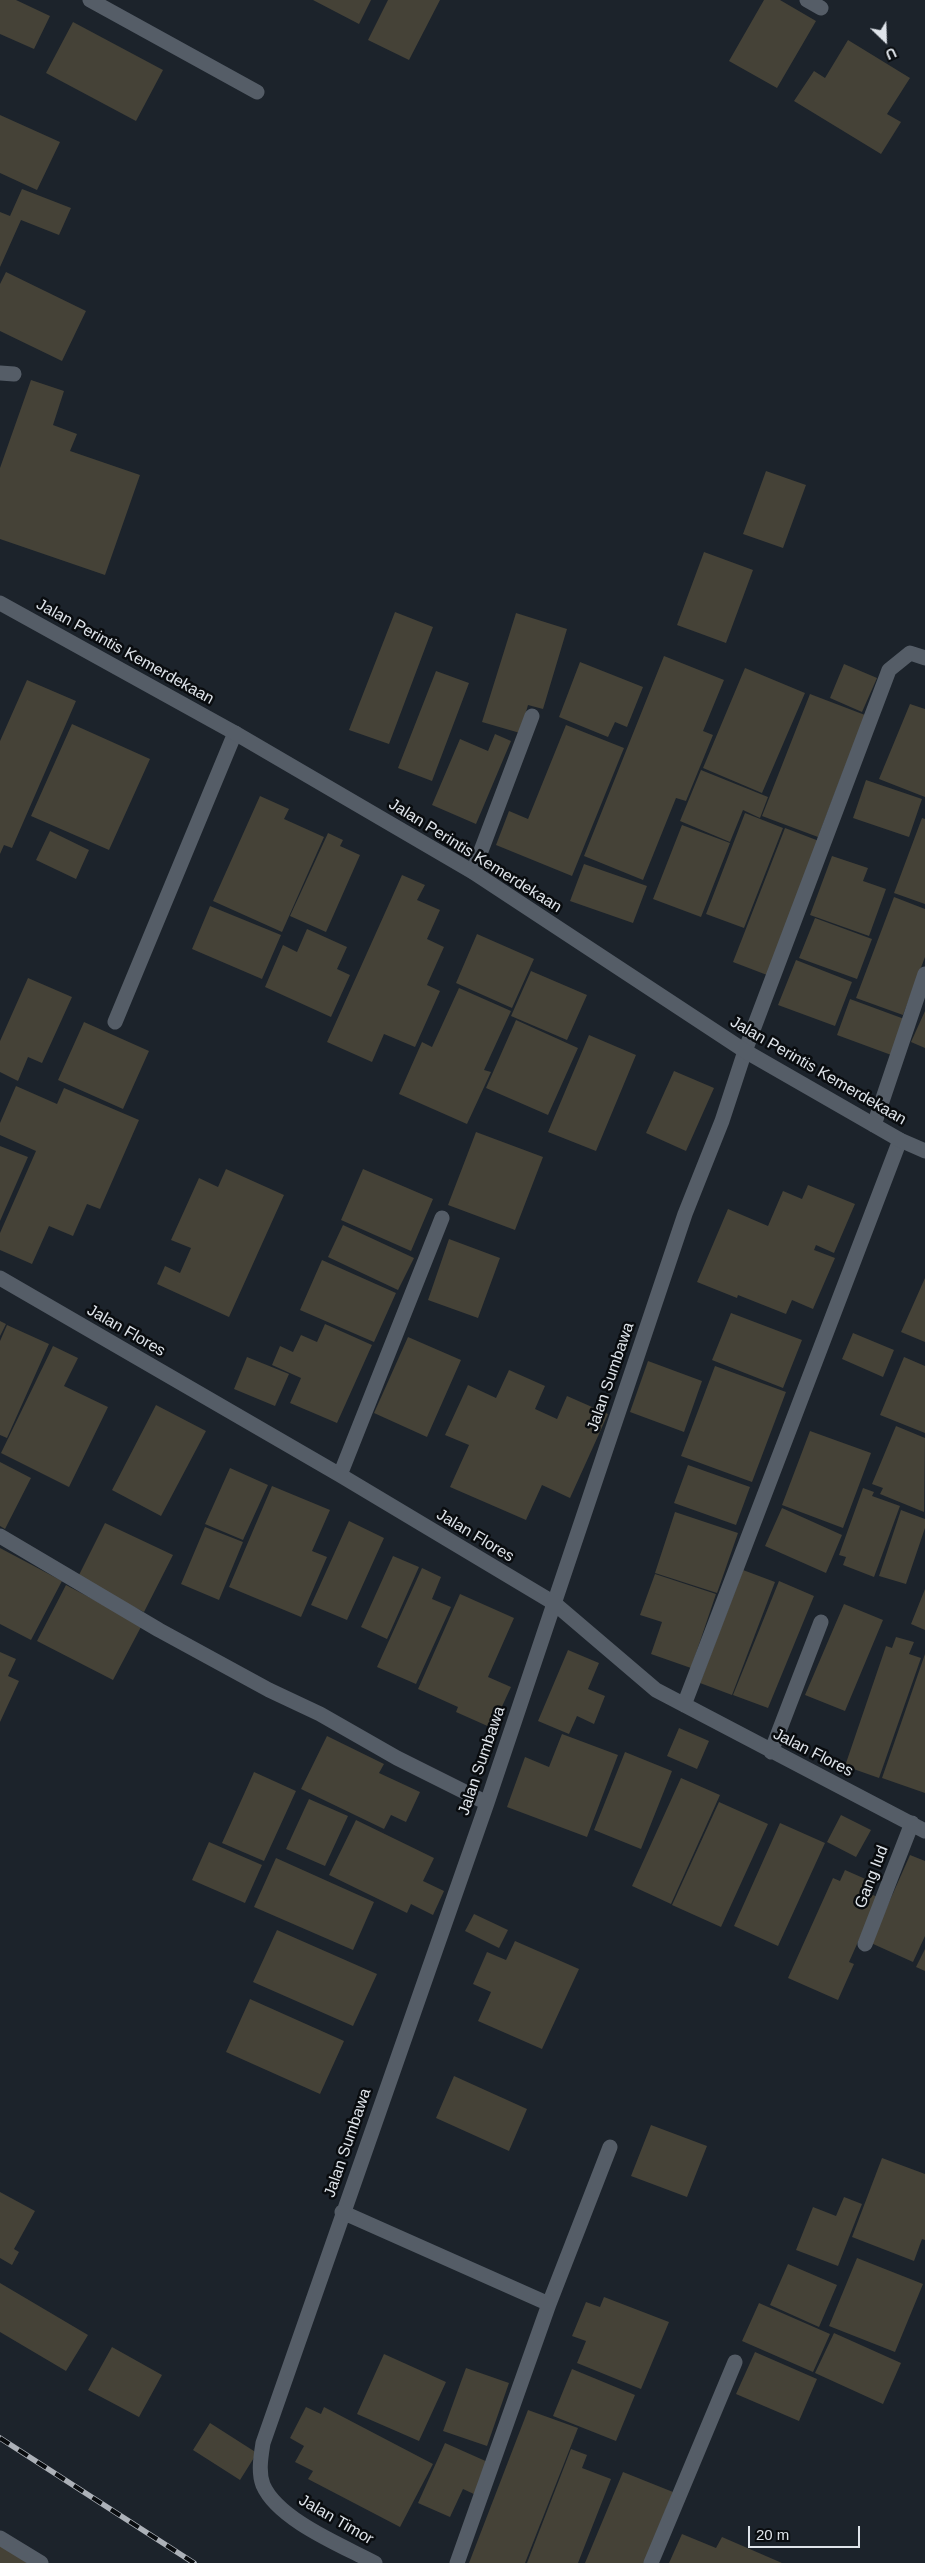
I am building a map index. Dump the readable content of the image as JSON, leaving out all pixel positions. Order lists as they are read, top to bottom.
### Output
{
  "streets": {
    "street": [
      "Jalan Perintis Kemerdekaan",
      "Jalan Flores",
      "Jalan Sumbawa",
      "Gang Iud",
      "Jalan Timor"
    ]
  },
  "crossings": [
    ["Jalan Perintis Kemerdekaan", "Jalan Sumbawa"],
    ["Jalan Flores", "Jalan Sumbawa"],
    ["Jalan Flores", "Gang Iud"],
    ["Jalan Sumbawa", "Jalan Timor"]
  ],
  "scale_bar": "20 m",
  "north": "bottom right"
}
